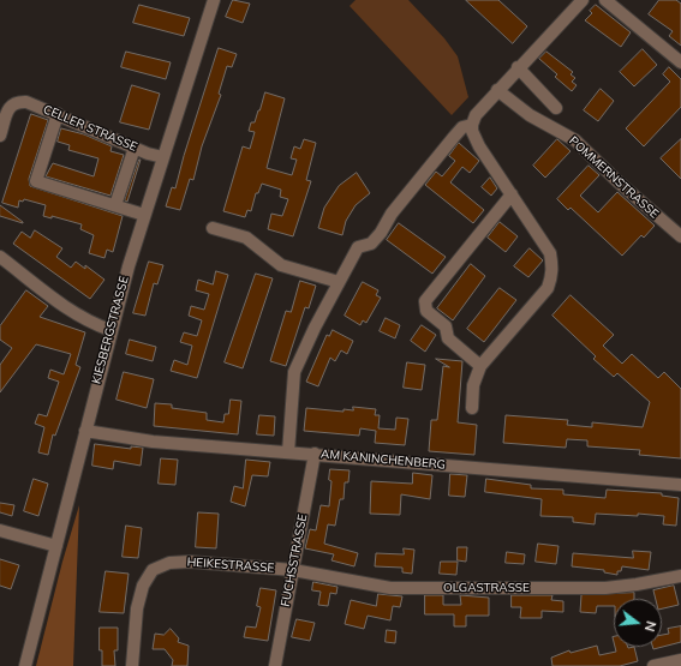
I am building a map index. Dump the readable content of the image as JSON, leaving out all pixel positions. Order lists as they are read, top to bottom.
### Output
{
  "streets": {
    "street": [
      "CELLER STRASSE",
      "POMMERNSTRASSE",
      "KIESBERGSTRASSE",
      "AM KANINCHENBERG",
      "FUCHSSTRASSE",
      "HEIKESTRASSE",
      "OLGASTRASSE"
    ]
  },
  "crossings": [
    ["CELLER STRASSE", "KIESBERGSTRASSE"],
    ["KIESBERGSTRASSE", "AM KANINCHENBERG"],
    ["AM KANINCHENBERG", "FUCHSSTRASSE"],
    ["FUCHSSTRASSE", "HEIKESTRASSE"],
    ["FUCHSSTRASSE", "OLGASTRASSE"],
    ["HEIKESTRASSE", "OLGASTRASSE"]
  ],
  "north": "right"
}
